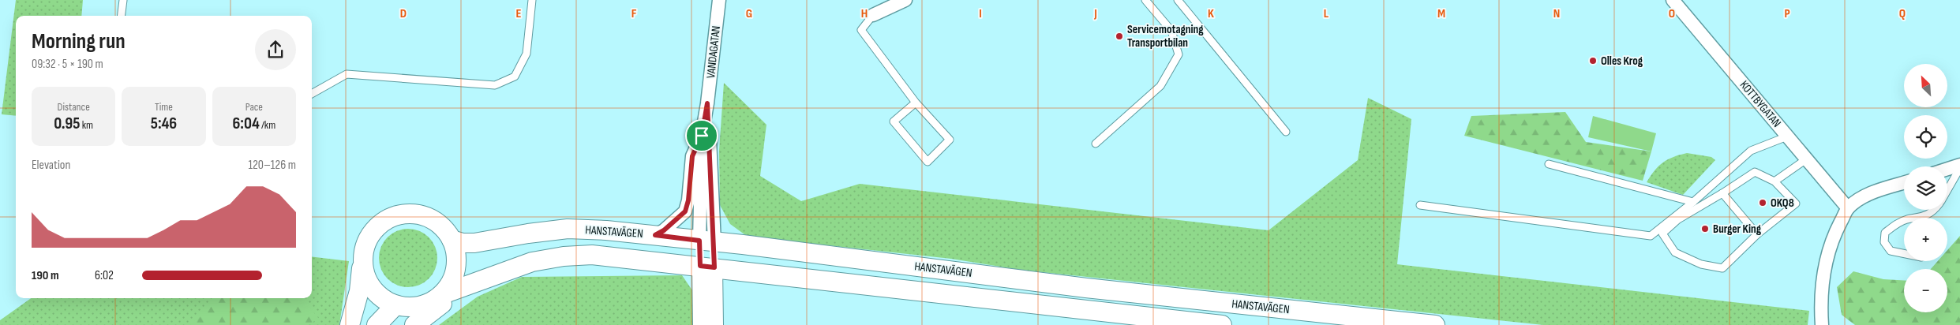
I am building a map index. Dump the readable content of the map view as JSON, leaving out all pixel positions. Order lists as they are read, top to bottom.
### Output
{
  "streets": {
    "main road": ["HANSTAVÄGEN"],
    "street": ["VANDAGATAN", "KOTTBYGATAN"]
  },
  "crossings": [
    ["VANDAGATAN", "HANSTAVÄGEN"]
  ],
  "places": [
    "Servicemotagning Transportbilan",
    "Olles Krog",
    "OKQ8",
    "Burger King"
  ],
  "north": "top left",
  "page": {
    "heading": ["Morning run", "09:32 · 5 × 190 m"],
    "map_buttons": ["+", "−"],
    "stats": [
      ["Distance", "0.95 km"],
      ["Time", "5:46"],
      ["Pace", "6:04 /km"]
    ],
    "chart": ["Elevation", "120–126 m"],
    "list": [
      {
        "name": "190 m",
        "note": "6:02"
      }
    ]
  },
  "grid": {
    "columns": [
      "D",
      "E",
      "F",
      "G",
      "H",
      "I",
      "J",
      "K",
      "L",
      "M",
      "N",
      "O",
      "P",
      "Q"
    ]
  }
}
